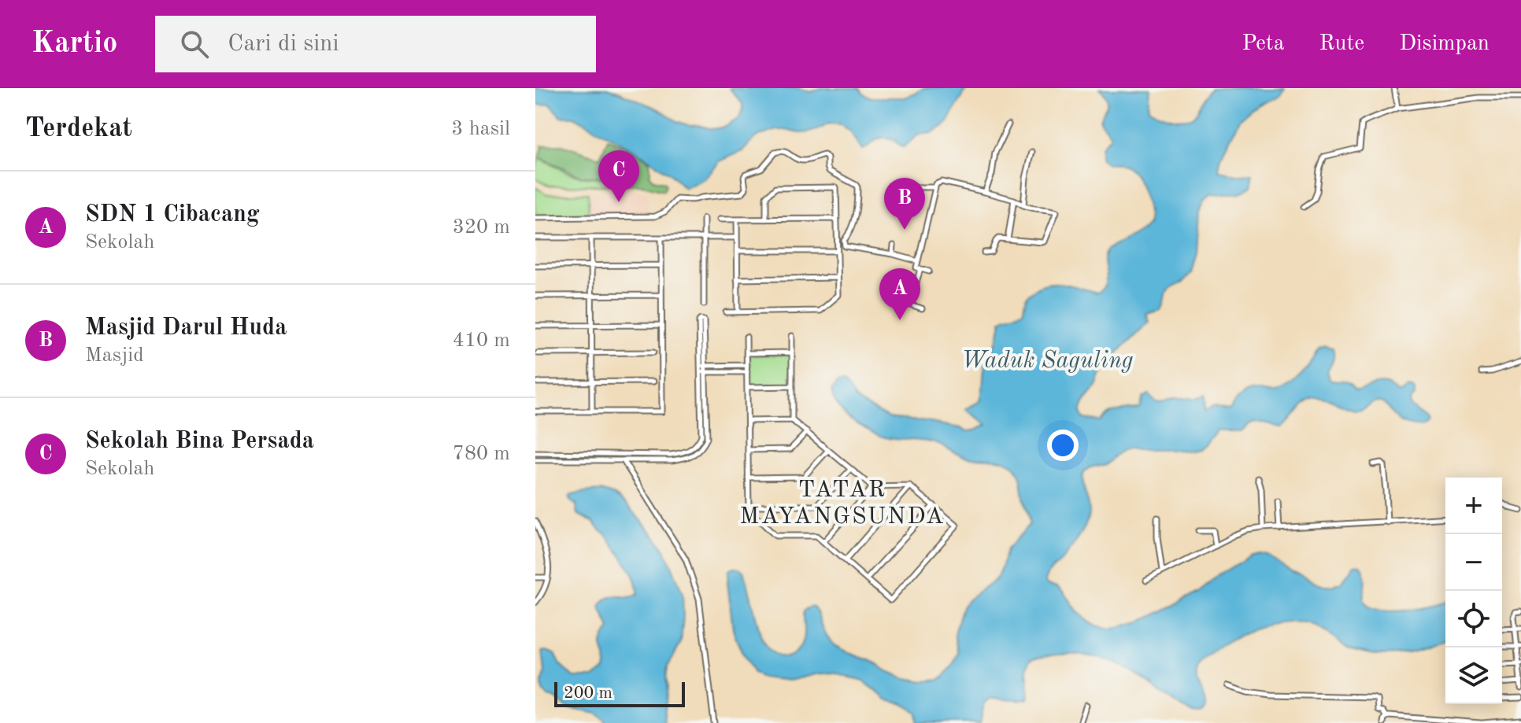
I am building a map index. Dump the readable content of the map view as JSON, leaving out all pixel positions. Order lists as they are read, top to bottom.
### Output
{
  "districts": ["TATAR MAYANGSUNDA"],
  "water": ["Waduk Saguling"],
  "scale_bar": "200 m",
  "page": {
    "header": "Kartio",
    "search": "Cari di sini",
    "nav": ["Peta", "Rute", "Disimpan"],
    "heading": ["Terdekat", "3 hasil"],
    "pins": ["C", "B", "A"],
    "list": [
      {
        "mark": "A",
        "name": "SDN 1 Cibacang",
        "note": "Sekolah",
        "value": "320 m"
      },
      {
        "mark": "B",
        "name": "Masjid Darul Huda",
        "note": "Masjid",
        "value": "410 m"
      },
      {
        "mark": "C",
        "name": "Sekolah Bina Persada",
        "note": "Sekolah",
        "value": "780 m"
      }
    ],
    "map_buttons": ["+", "−"],
    "scale": "200 m"
  }
}
